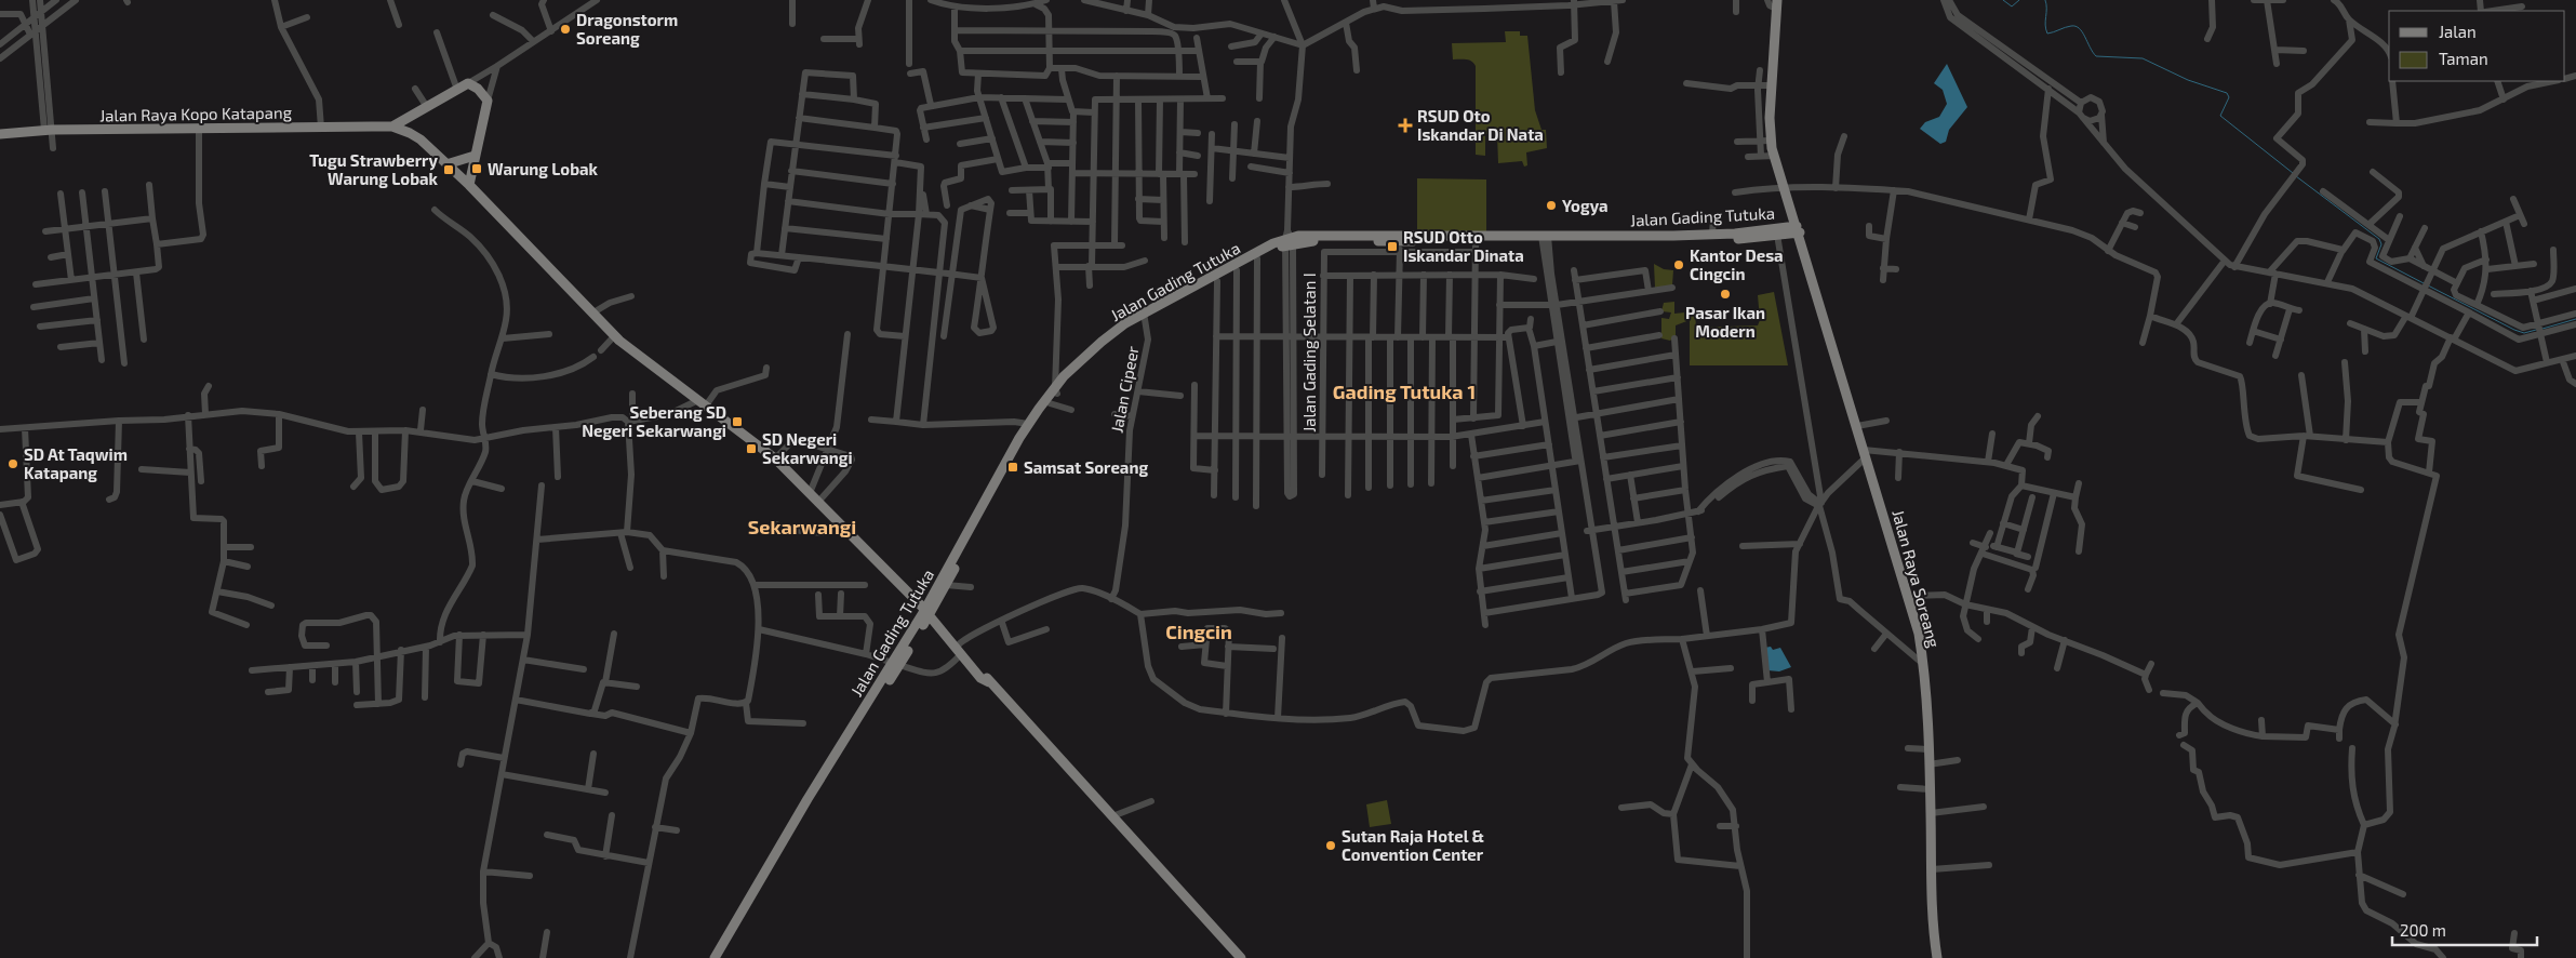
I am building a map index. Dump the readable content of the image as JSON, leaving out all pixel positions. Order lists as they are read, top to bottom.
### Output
{
  "streets": {
    "main road": ["Jalan Raya Kopo Katapang", "Jalan Gading Tutuka", "Jalan Raya Soreang"],
    "street": ["Jalan Gading Selatan I", "Jalan Cipeer"]
  },
  "crossings": [
    ["Jalan Gading Tutuka", "Jalan Gading Selatan I"],
    ["Jalan Gading Tutuka", "Jalan Cipeer"],
    ["Jalan Gading Tutuka", "Jalan Raya Soreang"]
  ],
  "districts": ["Gading Tutuka 1", "Sekarwangi", "Cingcin"],
  "places": {
    "other": [
      "Dragonstorm Soreang",
      "Yogya",
      "Kantor Desa Cingcin",
      "Pasar Ikan Modern",
      "SD At Taqwim Katapang",
      "Sutan Raja Hotel & Convention Center"
    ],
    "health": ["RSUD Oto Iskandar Di Nata"],
    "transit": [
      "Warung Lobak",
      "Tugu Strawberry Warung Lobak",
      "RSUD Otto Iskandar Dinata",
      "Seberang SD Negeri Sekarwangi",
      "SD Negeri Sekarwangi",
      "Samsat Soreang"
    ]
  },
  "legend": ["Jalan", "Taman"],
  "scale_bar": "200 m"
}
